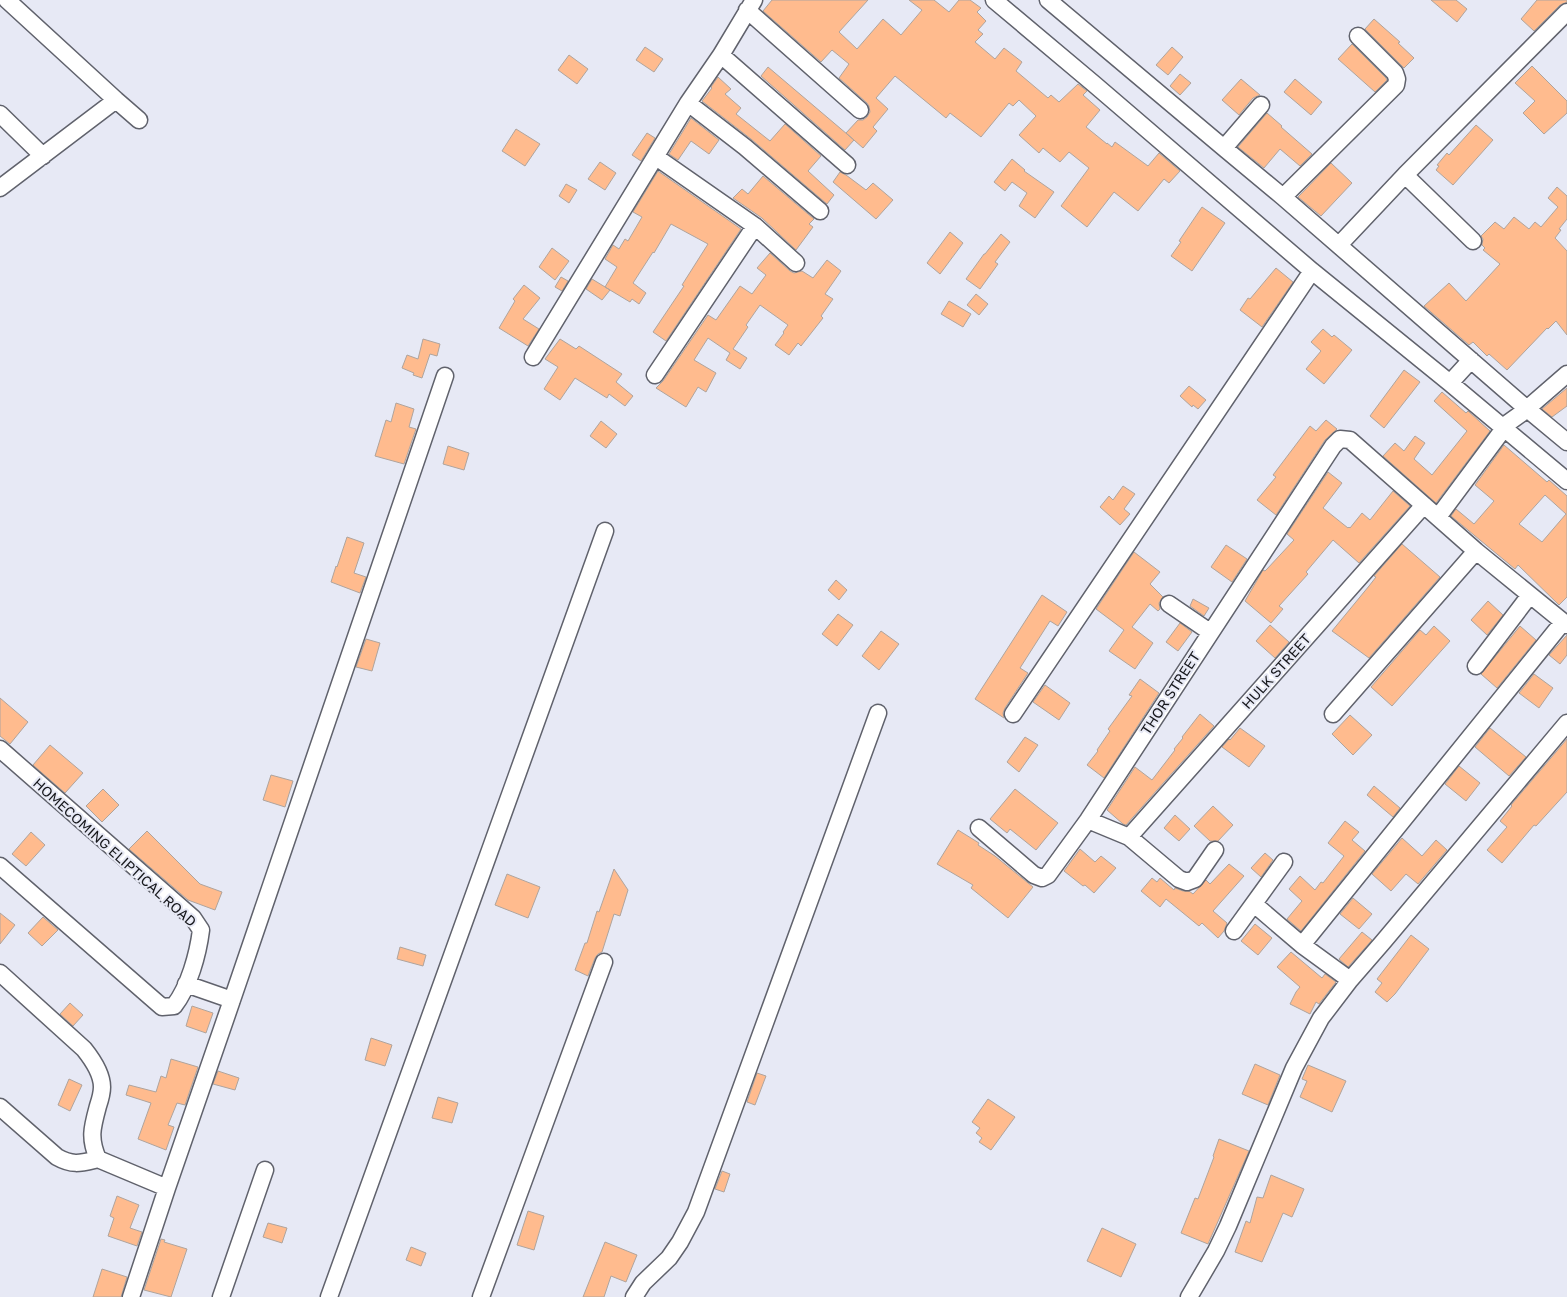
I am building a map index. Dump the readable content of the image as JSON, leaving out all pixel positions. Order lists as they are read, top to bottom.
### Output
{
  "streets": {
    "street": ["HULK STREET", "THOR STREET", "HOMECOMING ELIPTICAL ROAD"]
  },
  "crossings": [
    ["HULK STREET", "THOR STREET"]
  ]
}
